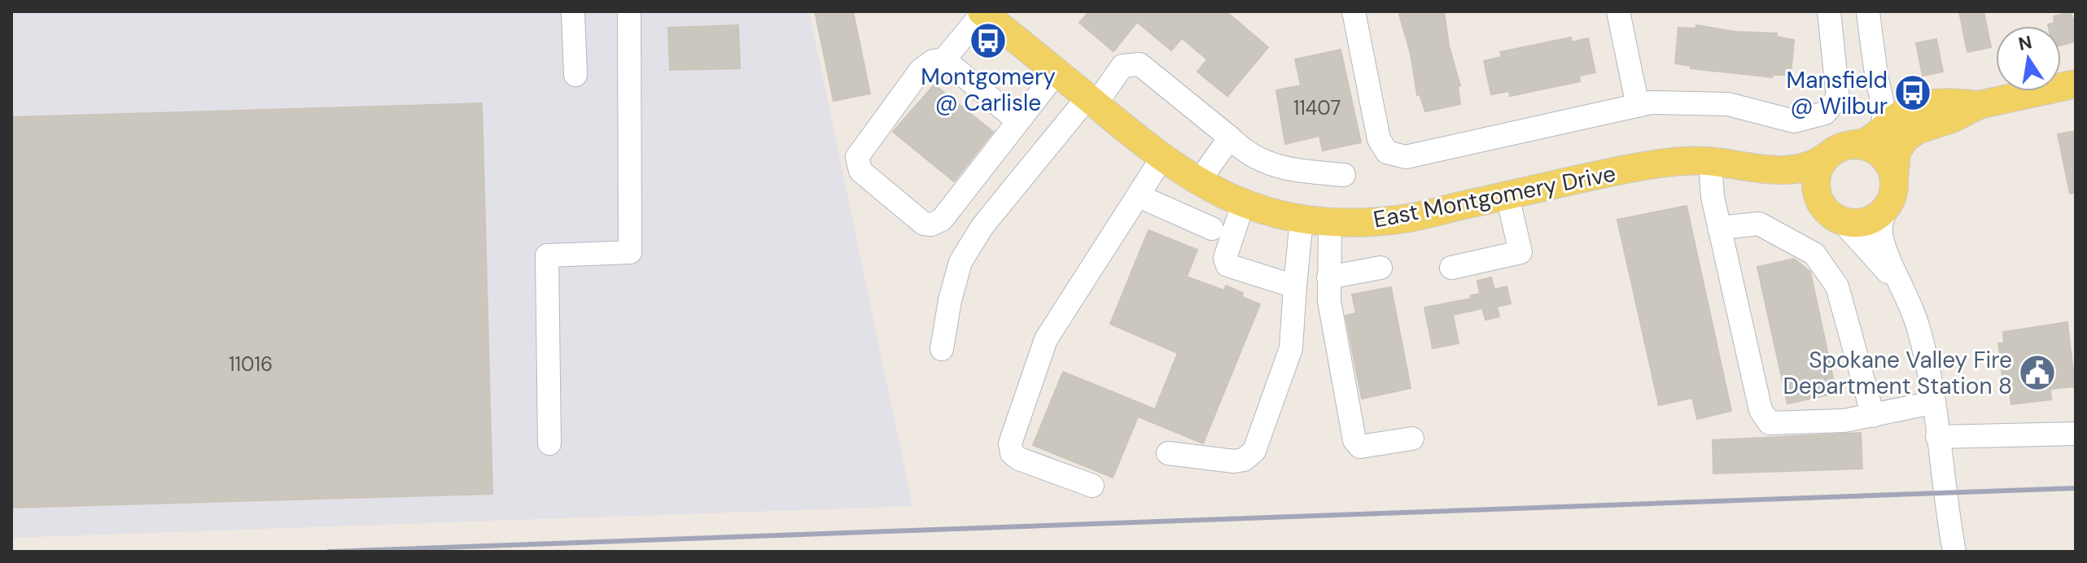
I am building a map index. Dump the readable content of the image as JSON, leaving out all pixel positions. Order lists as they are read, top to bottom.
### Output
{
  "streets": {
    "main road": ["East Montgomery Drive"]
  },
  "places": {
    "bus stop": ["Montgomery @ Carlisle", "Mansfield @ Wilbur"],
    "public building": ["Spokane Valley Fire Department Station 8"]
  },
  "house_numbers": ["11407", "11016"],
  "north": "top"
}
